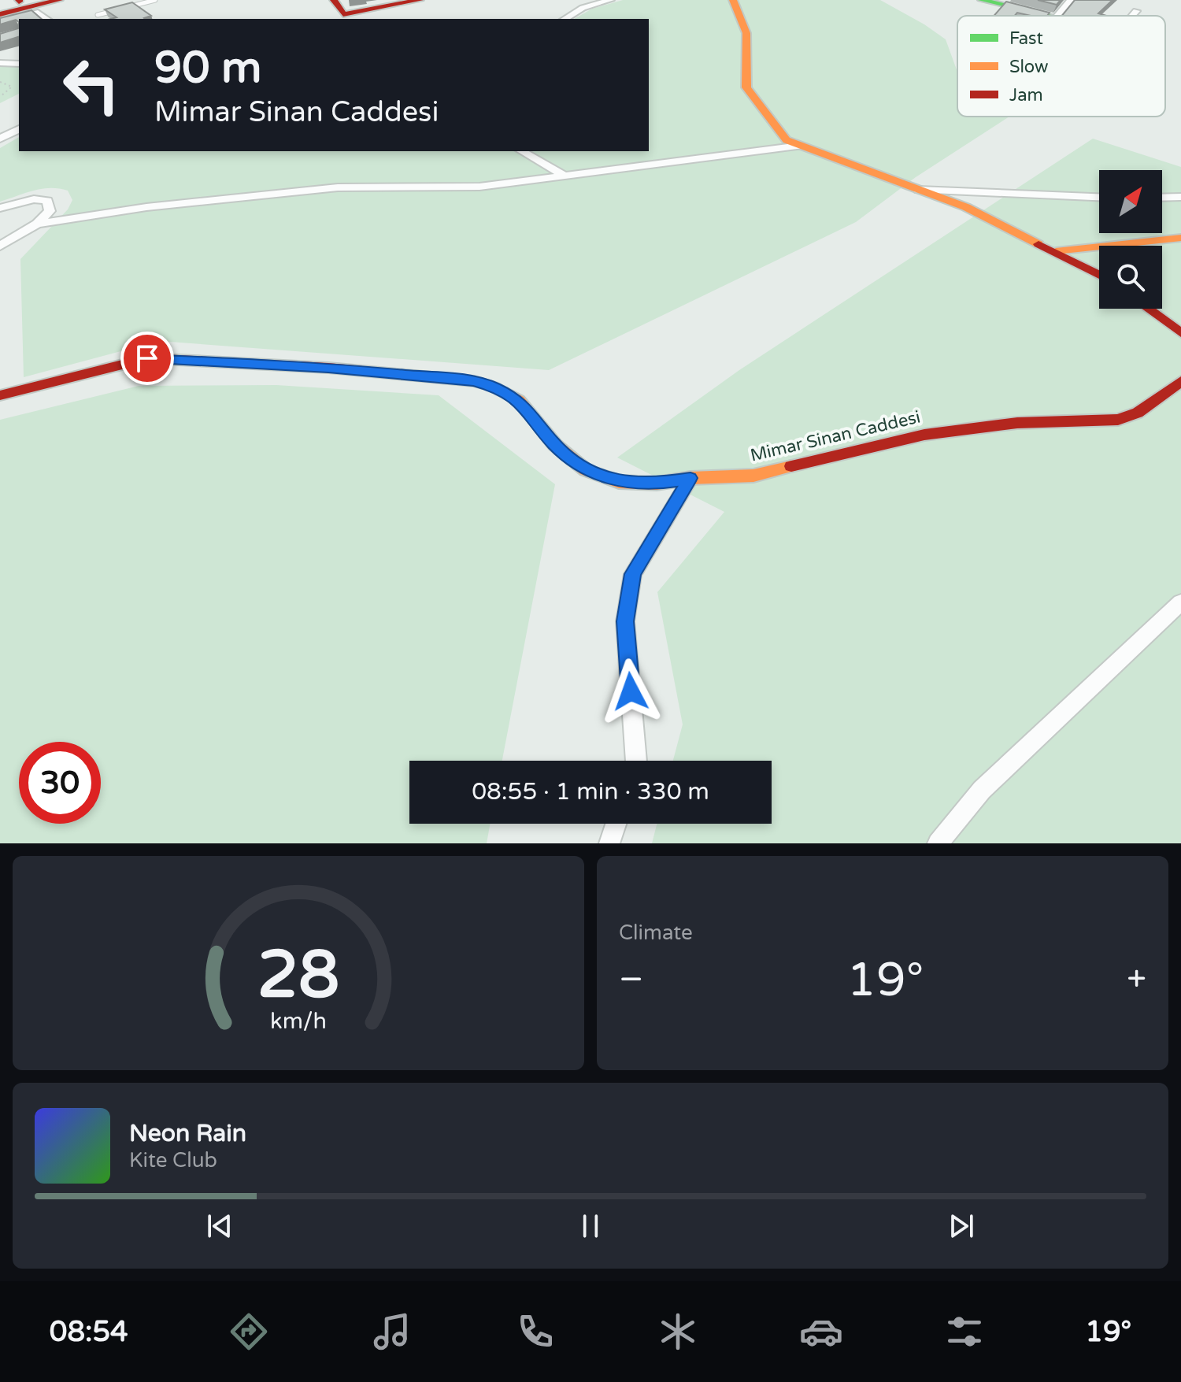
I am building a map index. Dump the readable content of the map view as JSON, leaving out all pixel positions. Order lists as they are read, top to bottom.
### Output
{
  "streets": {
    "main road": ["Mimar Sinan Caddesi"]
  },
  "legend": ["Fast", "Slow", "Jam"],
  "north": "top right",
  "page": {
    "turn": ["90 m", "Mimar Sinan Caddesi"],
    "limit": "30",
    "trip": "08:55 · 1 min · 330 m",
    "tile": "Climate",
    "heat": ["−", "19°", "+"],
    "song": ["Neon Rain", "Kite Club"],
    "tabs": ["08:54", "19°"],
    "gauge": ["28", "km/h"]
  }
}
